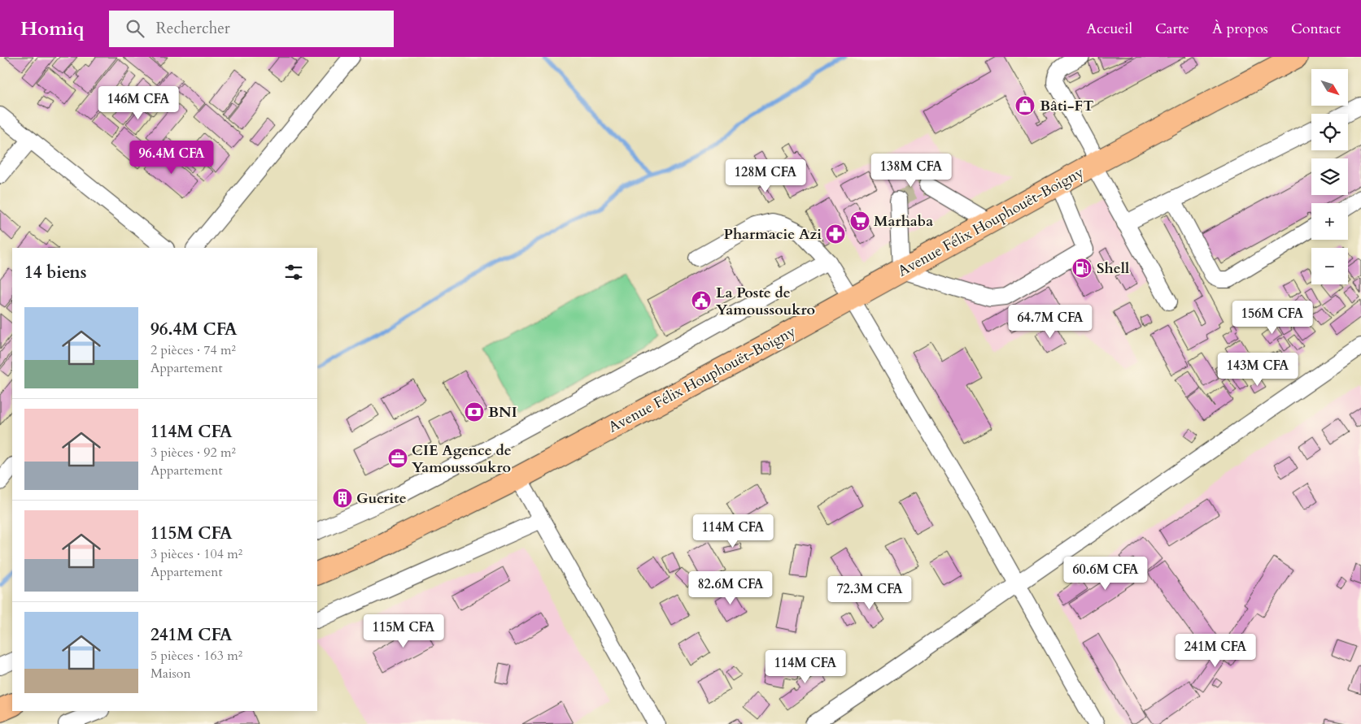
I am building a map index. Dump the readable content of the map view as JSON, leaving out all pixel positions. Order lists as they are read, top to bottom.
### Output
{
  "streets": {
    "highway": ["Avenue Félix Houphouët-Boigny"]
  },
  "places": {
    "shop": ["Bâti-FT"],
    "supermarket": ["Marhaba"],
    "pharmacy": ["Pharmacie Azi"],
    "fuel station": ["Shell"],
    "public building": ["La Poste de Yamoussoukro"],
    "bank": ["BNI"],
    "office": ["CIE Agence de Yamoussoukro"],
    "building": ["Guerite"]
  },
  "north": "bottom right",
  "page": {
    "header": "Homiq",
    "search": "Rechercher",
    "nav": [
      "Accueil",
      "Carte",
      "À propos",
      "Contact"
    ],
    "map_buttons": ["+", "−"],
    "price": [
      "146M CFA",
      "96.4M CFA",
      "138M CFA",
      "128M CFA",
      "156M CFA",
      "64.7M CFA",
      "143M CFA",
      "114M CFA",
      "60.6M CFA",
      "82.6M CFA",
      "72.3M CFA",
      "115M CFA",
      "241M CFA",
      "114M CFA"
    ],
    "heading": "14 biens",
    "list": [
      {
        "name": "96.4M CFA",
        "note": "2 pièces · 74 m² · Appartement"
      },
      {
        "name": "114M CFA",
        "note": "3 pièces · 92 m² · Appartement"
      },
      {
        "name": "115M CFA",
        "note": "3 pièces · 104 m² · Appartement"
      },
      {
        "name": "241M CFA",
        "note": "5 pièces · 163 m² · Maison"
      }
    ]
  }
}
